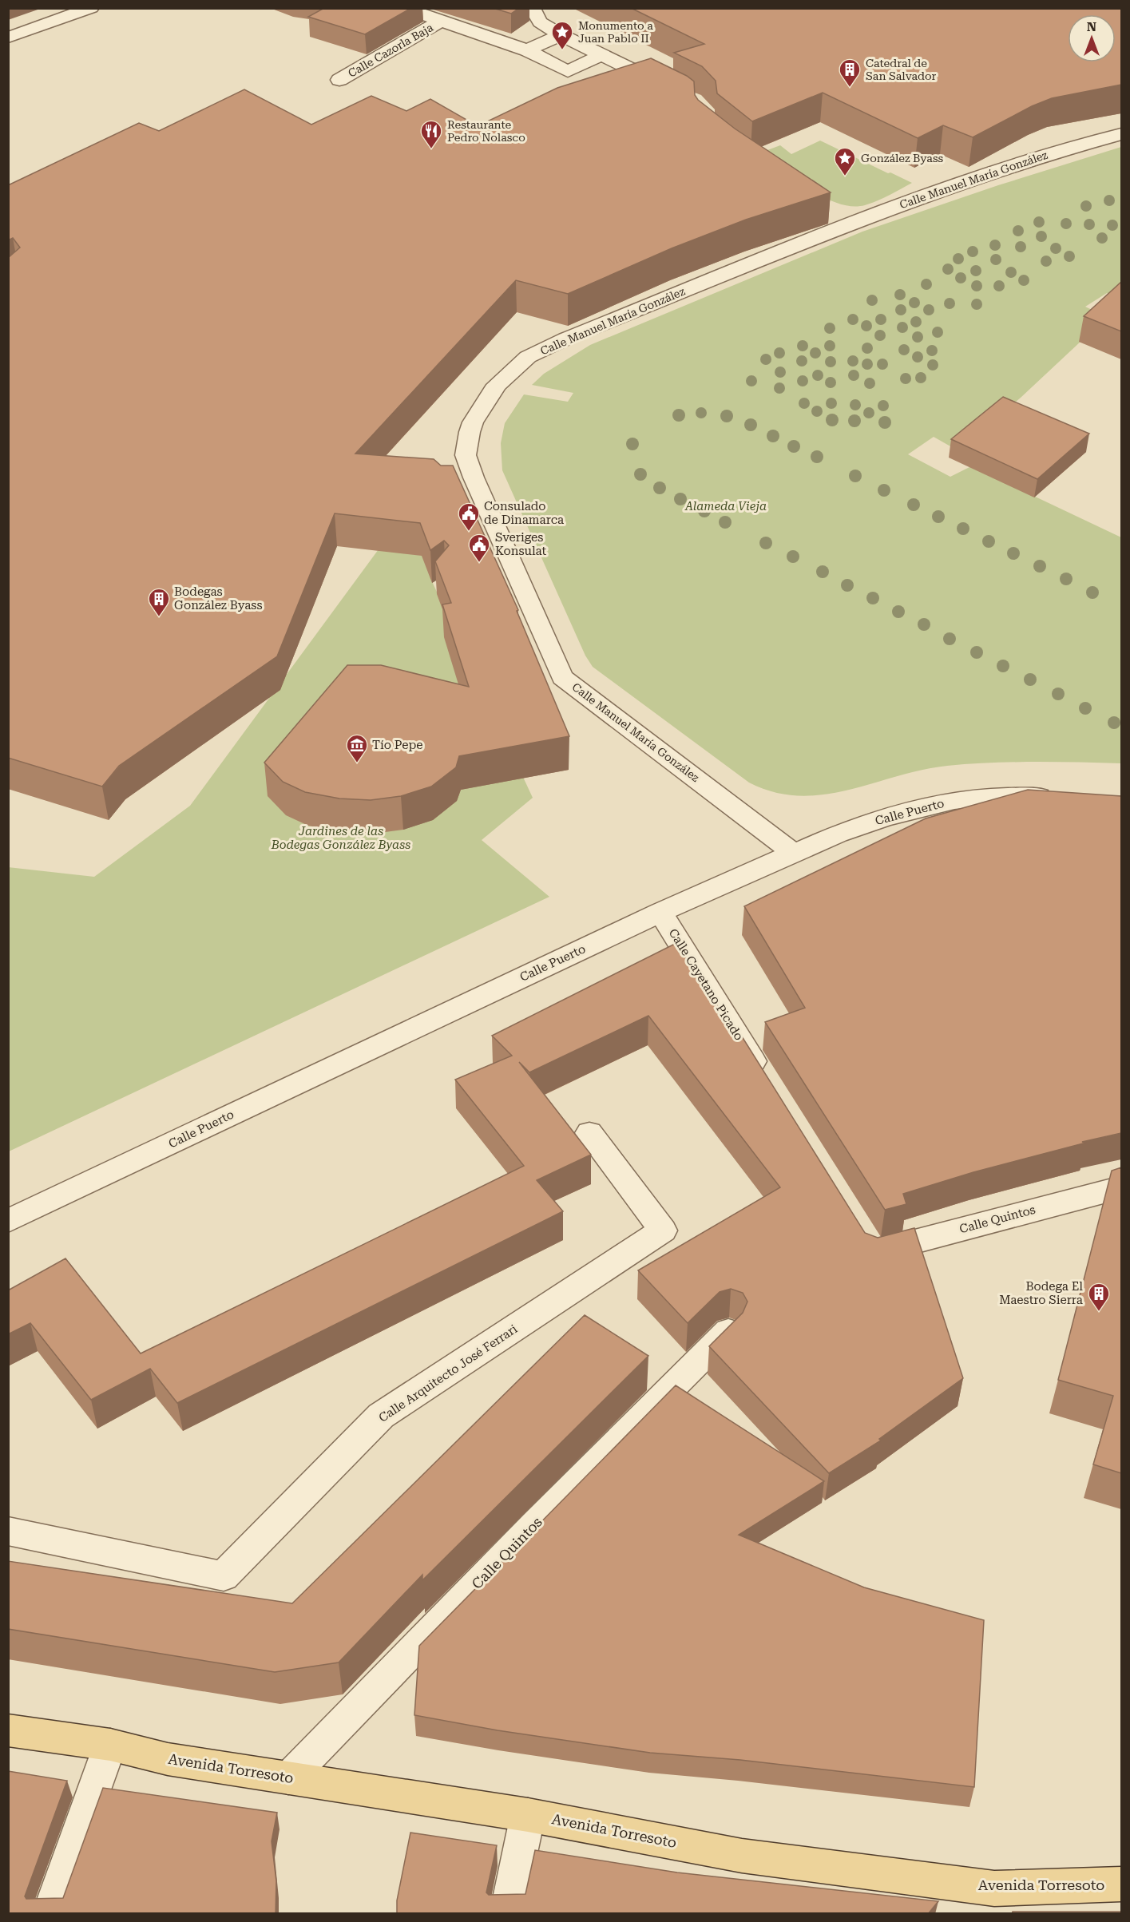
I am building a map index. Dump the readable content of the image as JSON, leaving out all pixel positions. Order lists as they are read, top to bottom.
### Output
{
  "streets": {
    "main road": ["Avenida Torresoto"],
    "street": [
      "Calle Cazorla Baja",
      "Calle Manuel María González",
      "Calle Puerto",
      "Calle Cayetano Picado",
      "Calle Quintos",
      "Calle Arquitecto José Ferrari"
    ]
  },
  "crossings": [
    ["Calle Manuel María González", "Calle Puerto"],
    ["Calle Puerto", "Calle Cayetano Picado"],
    ["Calle Quintos", "Avenida Torresoto"]
  ],
  "parks": ["Alameda Vieja", "Jardines de las Bodegas González Byass"],
  "places": {
    "place": ["Monumento a Juan Pablo II", "González Byass"],
    "building": ["Catedral de San Salvador", "Bodegas González Byass", "Bodega El Maestro Sierra"],
    "restaurant": ["Restaurante Pedro Nolasco"],
    "public building": ["Consulado de Dinamarca", "Sveriges Konsulat"],
    "museum": ["Tío Pepe"]
  },
  "north": "top"
}
